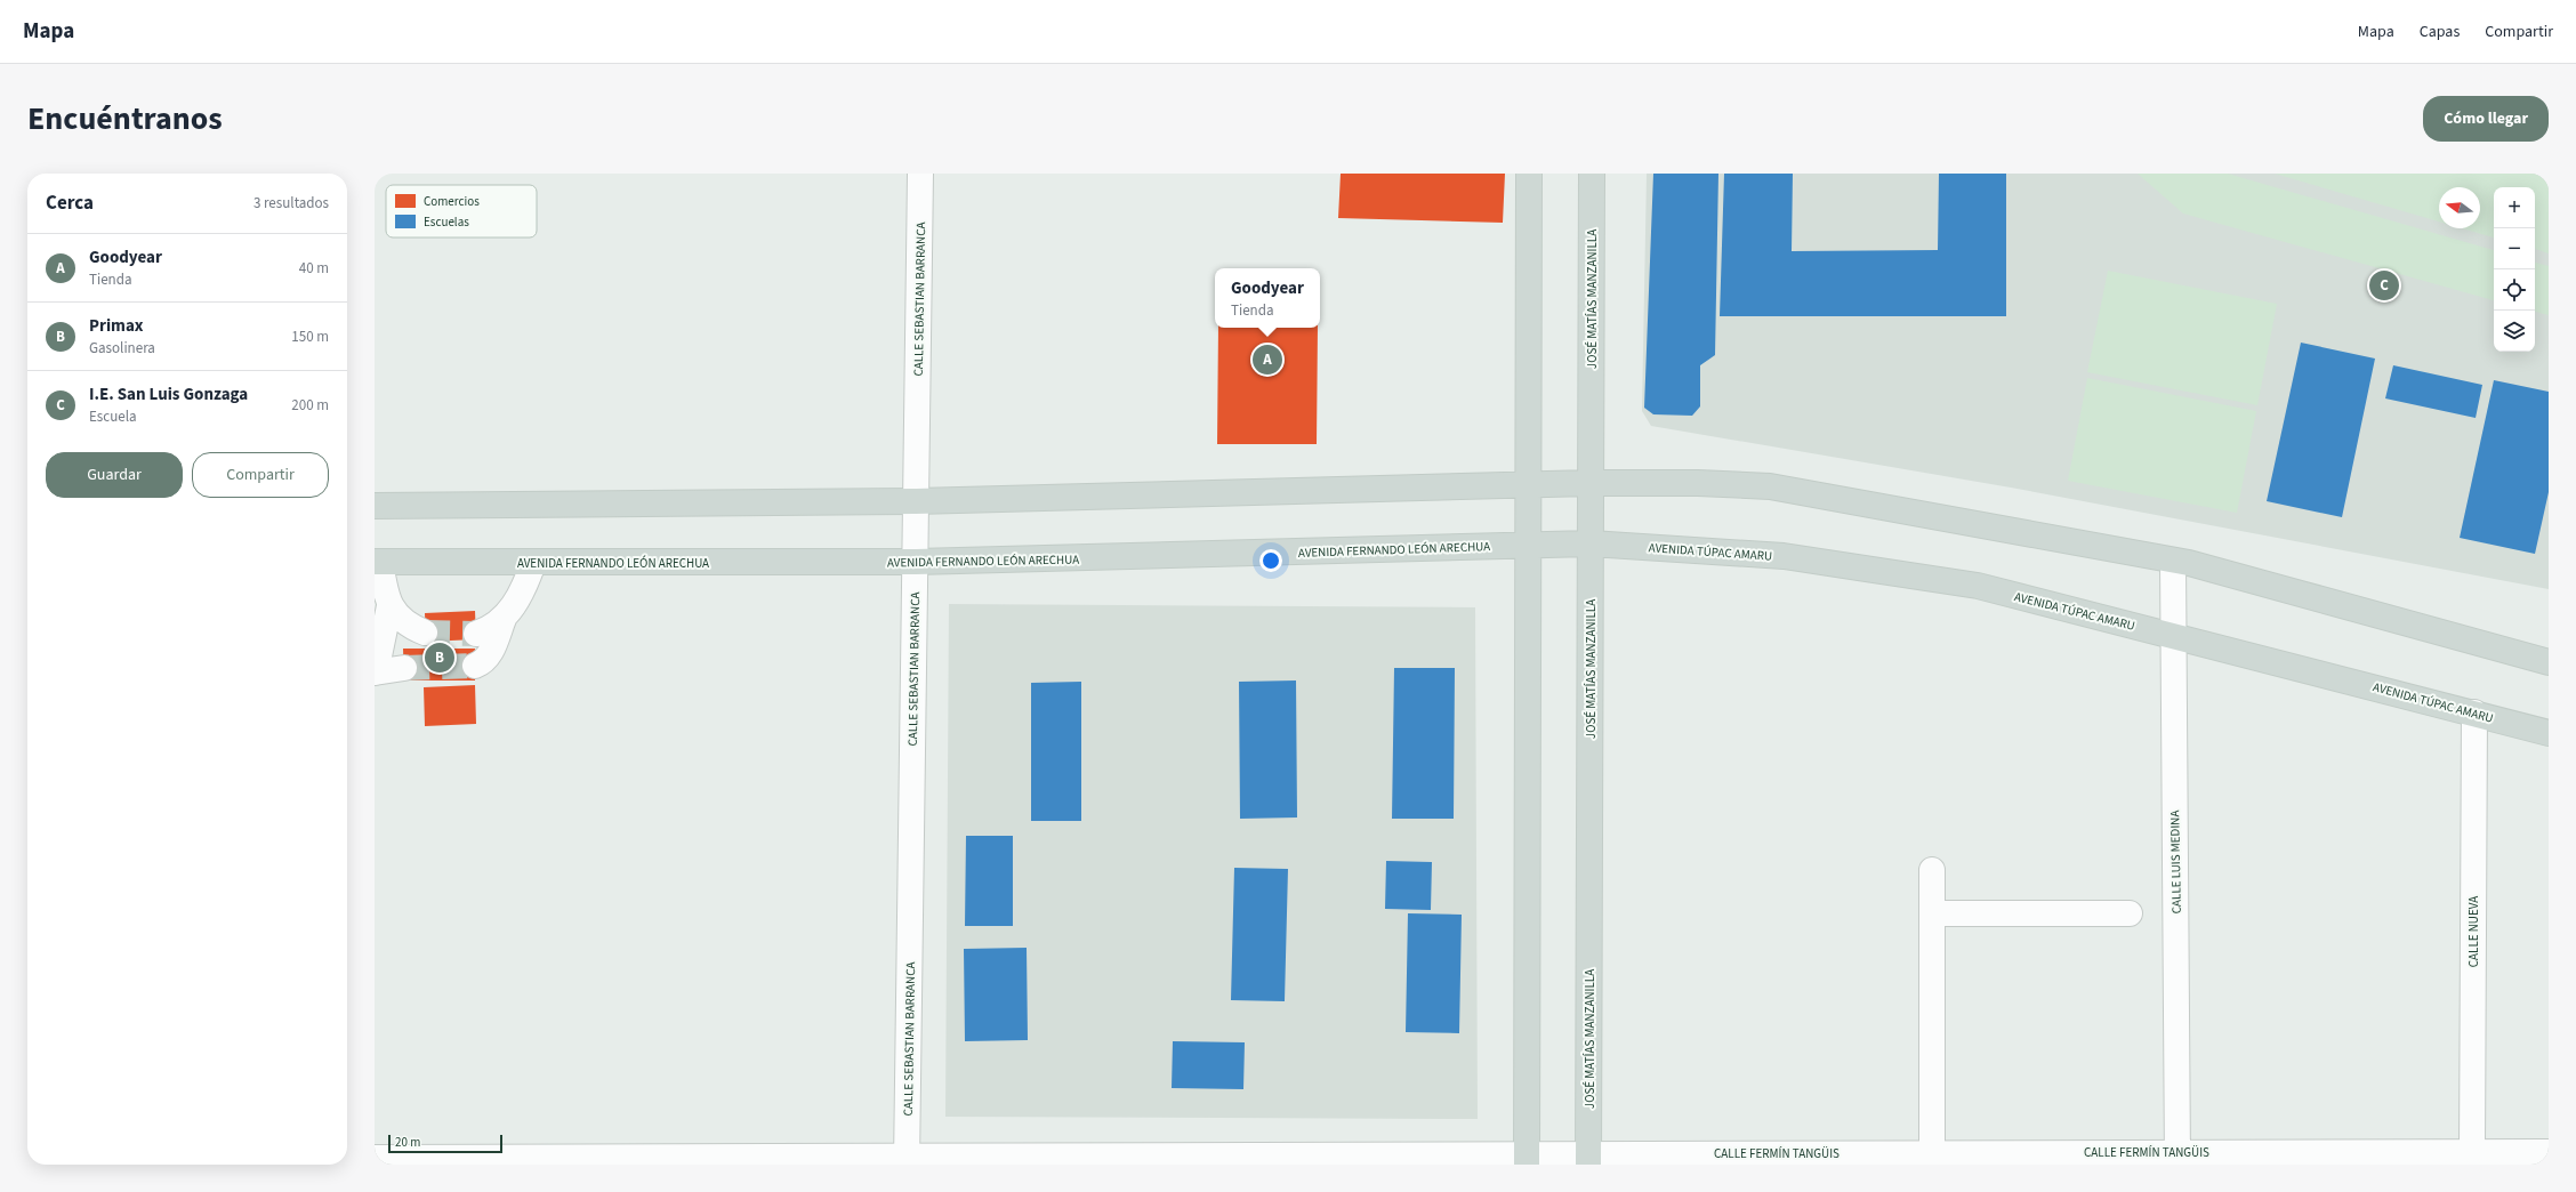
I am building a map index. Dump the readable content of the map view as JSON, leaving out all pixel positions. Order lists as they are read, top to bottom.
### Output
{
  "streets": {
    "main road": ["JOSÉ MATÍAS MANZANILLA", "AVENIDA FERNANDO LEÓN ARECHUA", "AVENIDA TÚPAC AMARU"],
    "street": [
      "CALLE SEBASTIAN BARRANCA",
      "CALLE LUIS MEDINA",
      "CALLE NUEVA",
      "CALLE FERMÍN TANGÜIS"
    ]
  },
  "crossings": [
    ["CALLE SEBASTIAN BARRANCA", "AVENIDA FERNANDO LEÓN ARECHUA"],
    ["CALLE SEBASTIAN BARRANCA", "CALLE FERMÍN TANGÜIS"],
    ["JOSÉ MATÍAS MANZANILLA", "AVENIDA FERNANDO LEÓN ARECHUA"],
    ["JOSÉ MATÍAS MANZANILLA", "AVENIDA TÚPAC AMARU"],
    ["JOSÉ MATÍAS MANZANILLA", "CALLE FERMÍN TANGÜIS"],
    ["AVENIDA FERNANDO LEÓN ARECHUA", "AVENIDA TÚPAC AMARU"],
    ["AVENIDA TÚPAC AMARU", "CALLE LUIS MEDINA"],
    ["AVENIDA TÚPAC AMARU", "CALLE NUEVA"],
    ["CALLE LUIS MEDINA", "CALLE FERMÍN TANGÜIS"],
    ["CALLE NUEVA", "CALLE FERMÍN TANGÜIS"]
  ],
  "legend": ["Comercios", "Escuelas"],
  "scale_bar": "20 m",
  "north": "left",
  "page": {
    "header": "Mapa",
    "nav": ["Mapa", "Capas", "Compartir"],
    "title": "Encuéntranos",
    "buttons": [
      "Cómo llegar",
      ["Guardar", "Compartir"]
    ],
    "heading": ["Cerca", "3 resultados"],
    "map_buttons": ["+", "−"],
    "list": [
      {
        "mark": "A",
        "name": "Goodyear",
        "note": "Tienda",
        "value": "40 m"
      },
      {
        "mark": "B",
        "name": "Primax",
        "note": "Gasolinera",
        "value": "150 m"
      },
      {
        "mark": "C",
        "name": "I.E. San Luis Gonzaga",
        "note": "Escuela",
        "value": "200 m"
      }
    ],
    "popup": ["Goodyear", "Tienda"],
    "pins": ["C", "A", "B"],
    "scale": "20 m"
  }
}
